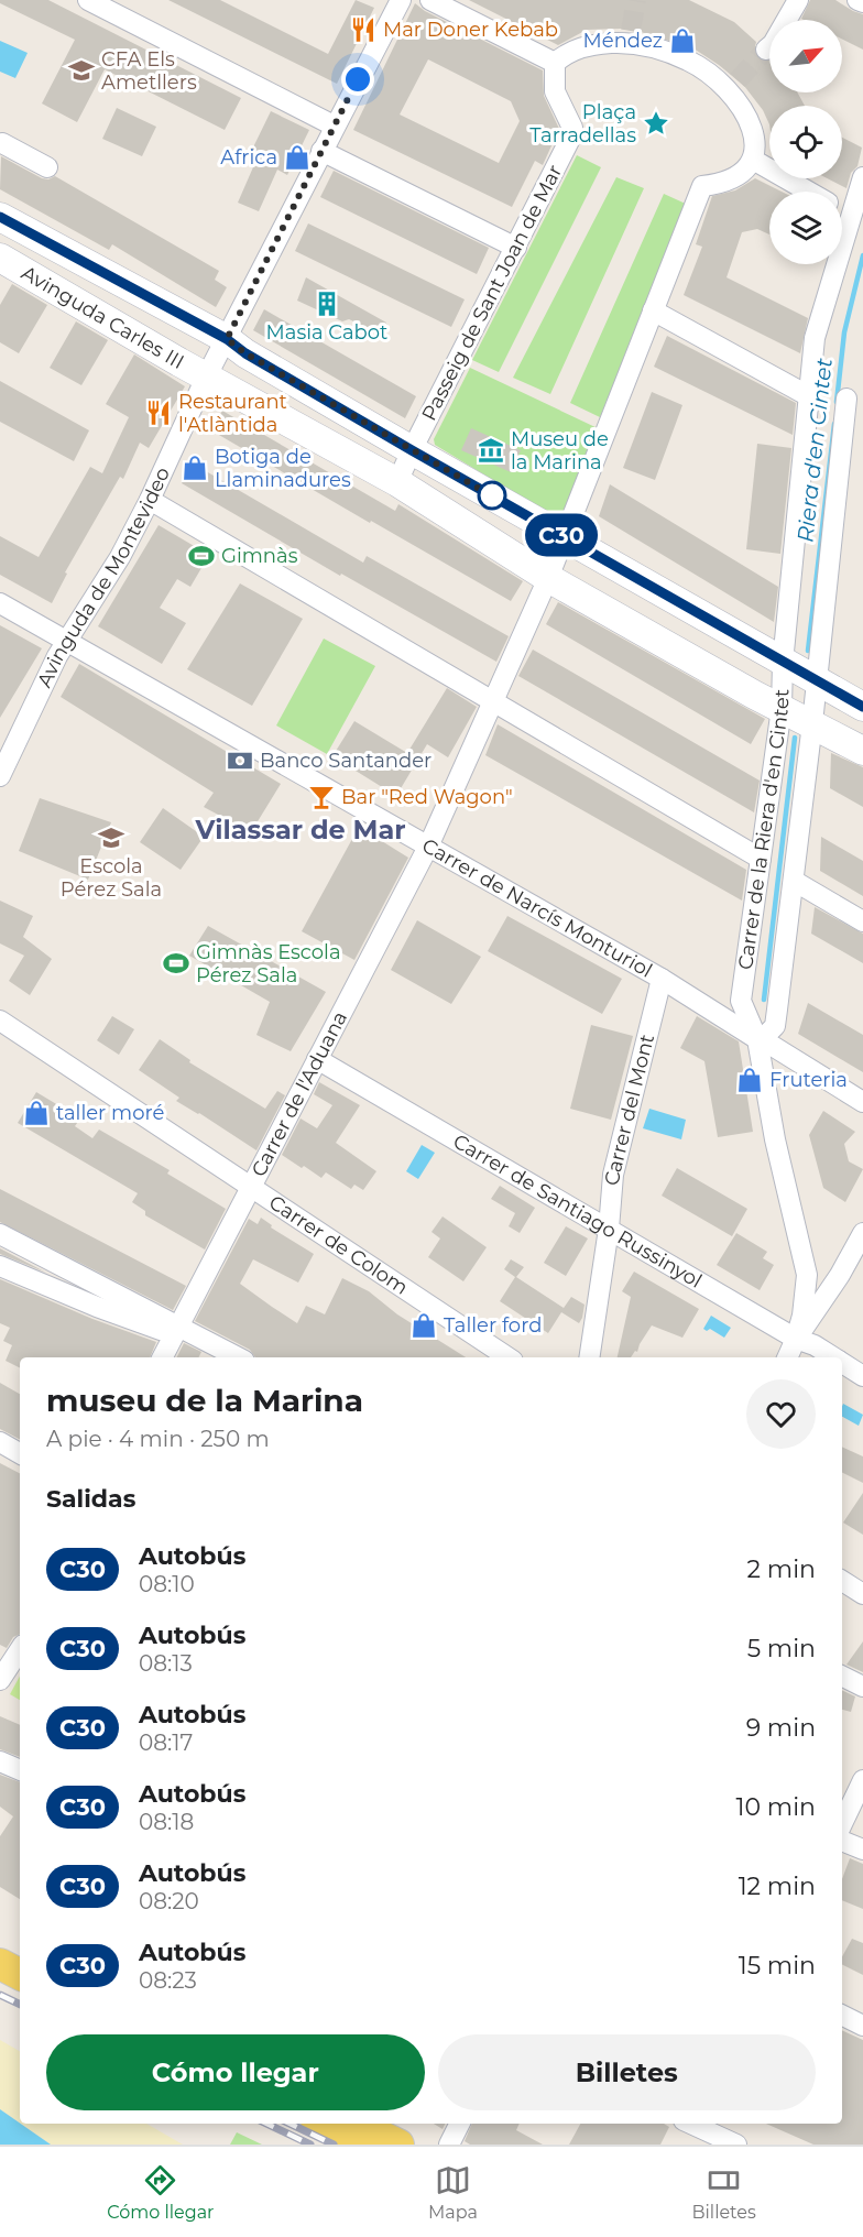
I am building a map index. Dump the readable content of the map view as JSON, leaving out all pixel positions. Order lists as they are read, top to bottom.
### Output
{
  "streets": {
    "street": [
      "Passeig de Sant Joan de Mar",
      "Avinguda Carles III",
      "Avinguda de Montevideo",
      "Carrer de la Riera d'en Cintet",
      "Carrer de Narcís Monturiol",
      "Carrer de l'Aduana",
      "Carrer del Mont",
      "Carrer de Santiago Russinyol",
      "Carrer de Colom"
    ]
  },
  "crossings": [
    ["Passeig de Sant Joan de Mar", "Avinguda Carles III"],
    ["Avinguda Carles III", "Avinguda de Montevideo"],
    ["Avinguda Carles III", "Carrer de la Riera d'en Cintet"],
    ["Avinguda Carles III", "Carrer de l'Aduana"],
    ["Avinguda de Montevideo", "Carrer de Narcís Monturiol"],
    ["Carrer de la Riera d'en Cintet", "Carrer de Narcís Monturiol"],
    ["Carrer de la Riera d'en Cintet", "Carrer de Santiago Russinyol"],
    ["Carrer de Narcís Monturiol", "Carrer de l'Aduana"],
    ["Carrer de Narcís Monturiol", "Carrer del Mont"],
    ["Carrer de l'Aduana", "Carrer de Santiago Russinyol"],
    ["Carrer de l'Aduana", "Carrer de Colom"],
    ["Carrer del Mont", "Carrer de Santiago Russinyol"]
  ],
  "districts": ["Vilassar de Mar"],
  "water": ["Riera d'en Cintet"],
  "places": {
    "restaurant": ["Mar Doner Kebab", "Restaurant l'Atlàntida"],
    "shop": [
      "Méndez",
      "Africa",
      "Botiga de Llaminadures",
      "Fruteria",
      "taller moré",
      "Taller ford"
    ],
    "school or university": ["CFA Els Ametllers", "Escola Pérez Sala"],
    "place": ["Plaça Tarradellas"],
    "building": ["Masia Cabot"],
    "museum": ["Museu de la Marina"],
    "sports": ["Gimnàs", "Gimnàs Escola Pérez Sala"],
    "bank": ["Banco Santander"],
    "bar": ["Bar \"Red Wagon\""]
  },
  "lines": ["bus line C30"],
  "north": "top right",
  "page": {
    "on_map": "C30",
    "heading": [
      ["museu de la Marina", "A pie · 4 min · 250 m"],
      "Salidas"
    ],
    "list": [
      {
        "mark": "C30",
        "name": "Autobús",
        "note": "08:10",
        "value": "2 min"
      },
      {
        "mark": "C30",
        "name": "Autobús",
        "note": "08:13",
        "value": "5 min"
      },
      {
        "mark": "C30",
        "name": "Autobús",
        "note": "08:17",
        "value": "9 min"
      },
      {
        "mark": "C30",
        "name": "Autobús",
        "note": "08:18",
        "value": "10 min"
      },
      {
        "mark": "C30",
        "name": "Autobús",
        "note": "08:20",
        "value": "12 min"
      },
      {
        "mark": "C30",
        "name": "Autobús",
        "note": "08:23",
        "value": "15 min"
      }
    ],
    "buttons": ["Cómo llegar", "Billetes"],
    "tabs": ["Cómo llegar", "Mapa", "Billetes"]
  }
}
